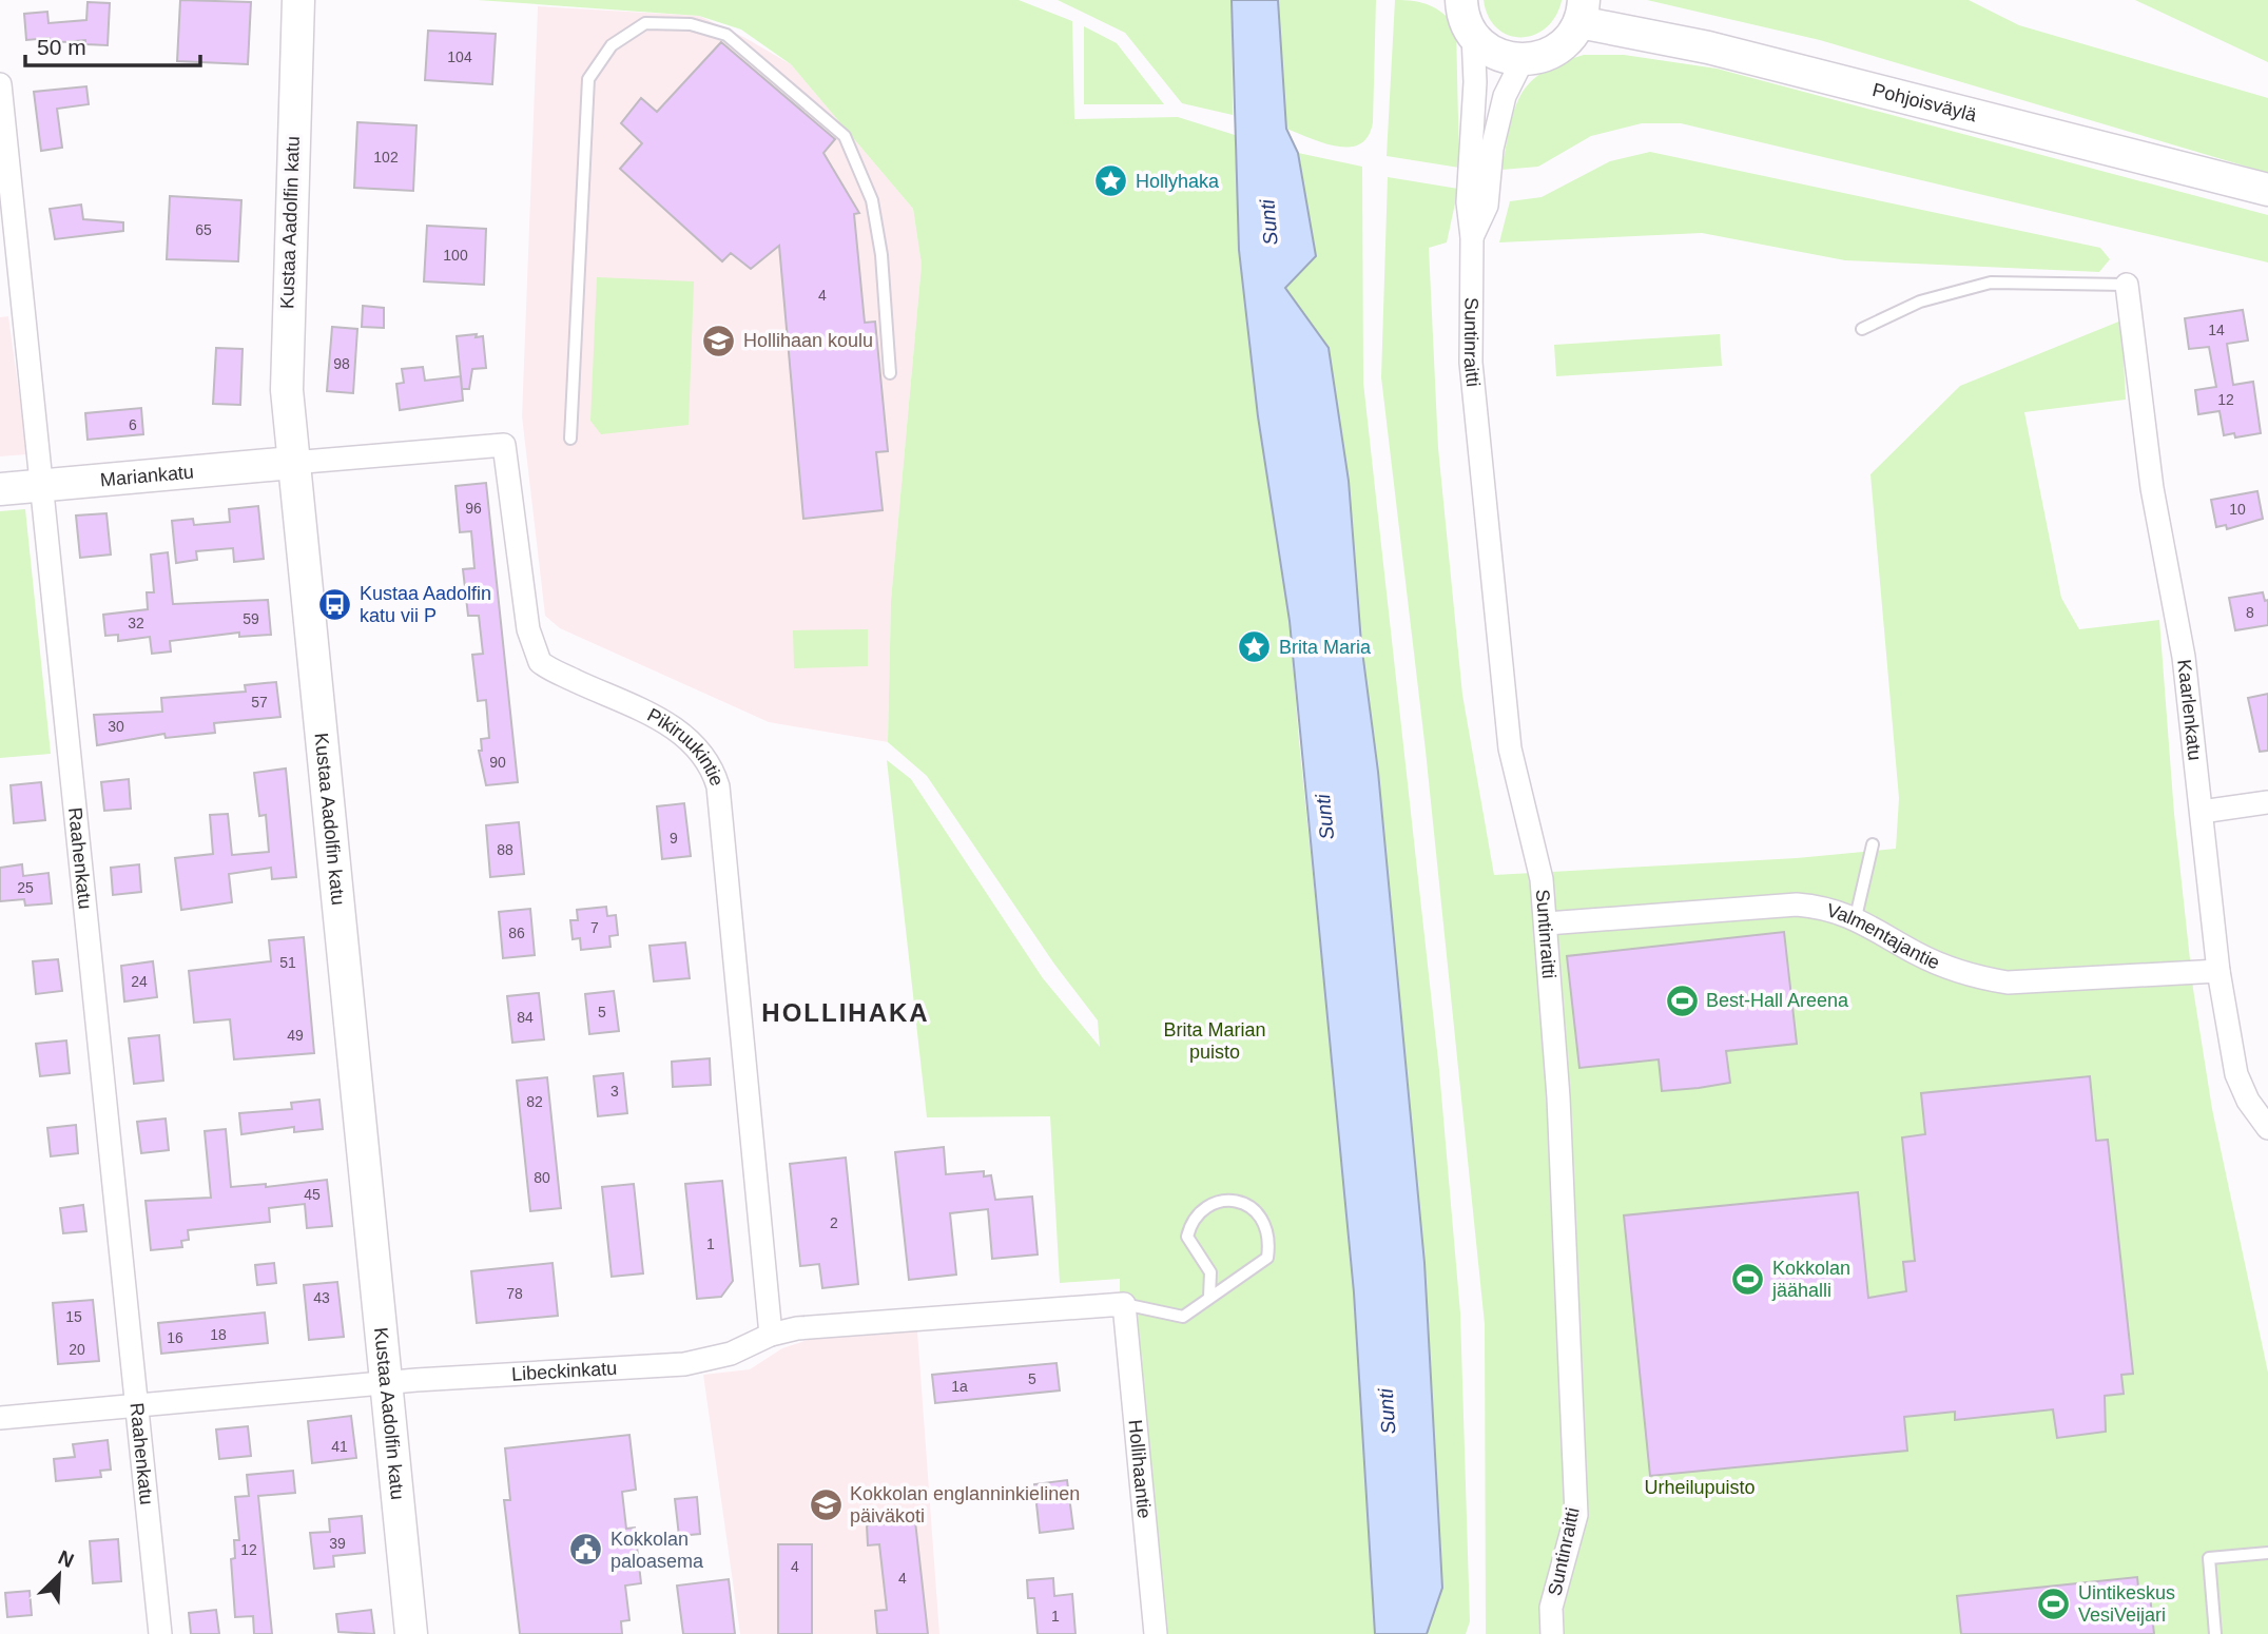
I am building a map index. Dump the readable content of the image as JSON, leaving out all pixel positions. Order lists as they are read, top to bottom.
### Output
{
  "streets": {
    "main road": ["Pohjoisväylä", "Kustaa Aadolfin katu", "Mariankatu"],
    "street": [
      "Suntinraitti",
      "Kaarlenkatu",
      "Pikiruukintie",
      "Raahenkatu",
      "Valmentajantie",
      "Libeckinkatu",
      "Hollihaantie"
    ]
  },
  "crossings": [
    ["Kustaa Aadolfin katu", "Mariankatu"],
    ["Kustaa Aadolfin katu", "Pikiruukintie"],
    ["Kustaa Aadolfin katu", "Libeckinkatu"],
    ["Suntinraitti", "Valmentajantie"],
    ["Mariankatu", "Pikiruukintie"],
    ["Mariankatu", "Raahenkatu"],
    ["Kaarlenkatu", "Valmentajantie"],
    ["Pikiruukintie", "Libeckinkatu"],
    ["Raahenkatu", "Libeckinkatu"],
    ["Libeckinkatu", "Hollihaantie"]
  ],
  "districts": ["HOLLIHAKA"],
  "water": ["Sunti"],
  "parks": ["Brita Marian puisto", "Urheilupuisto"],
  "places": {
    "place": ["Hollyhaka", "Brita Maria"],
    "school or university": ["Hollihaan koulu", "Kokkolan englanninkielinen päiväkoti"],
    "bus stop": ["Kustaa Aadolfin katu vii P"],
    "sports": ["Best‑Hall Areena", "Kokkolan jäähalli", "Uintikeskus VesiVeijari"],
    "public building": ["Kokkolan paloasema"]
  },
  "house_numbers": [
    "104",
    "102",
    "65",
    "100",
    "4",
    "14",
    "98",
    "12",
    "6",
    "96",
    "10",
    "8",
    "59",
    "32",
    "57",
    "30",
    "90",
    "9",
    "88",
    "25",
    "7",
    "86",
    "51",
    "24",
    "5",
    "84",
    "49",
    "3",
    "82",
    "80",
    "45",
    "2",
    "1",
    "78",
    "43",
    "15",
    "18",
    "16",
    "20",
    "5",
    "1a",
    "41",
    "39",
    "12",
    "4",
    "4",
    "1"
  ],
  "scale_bar": "50 m",
  "north": "top right"
}
